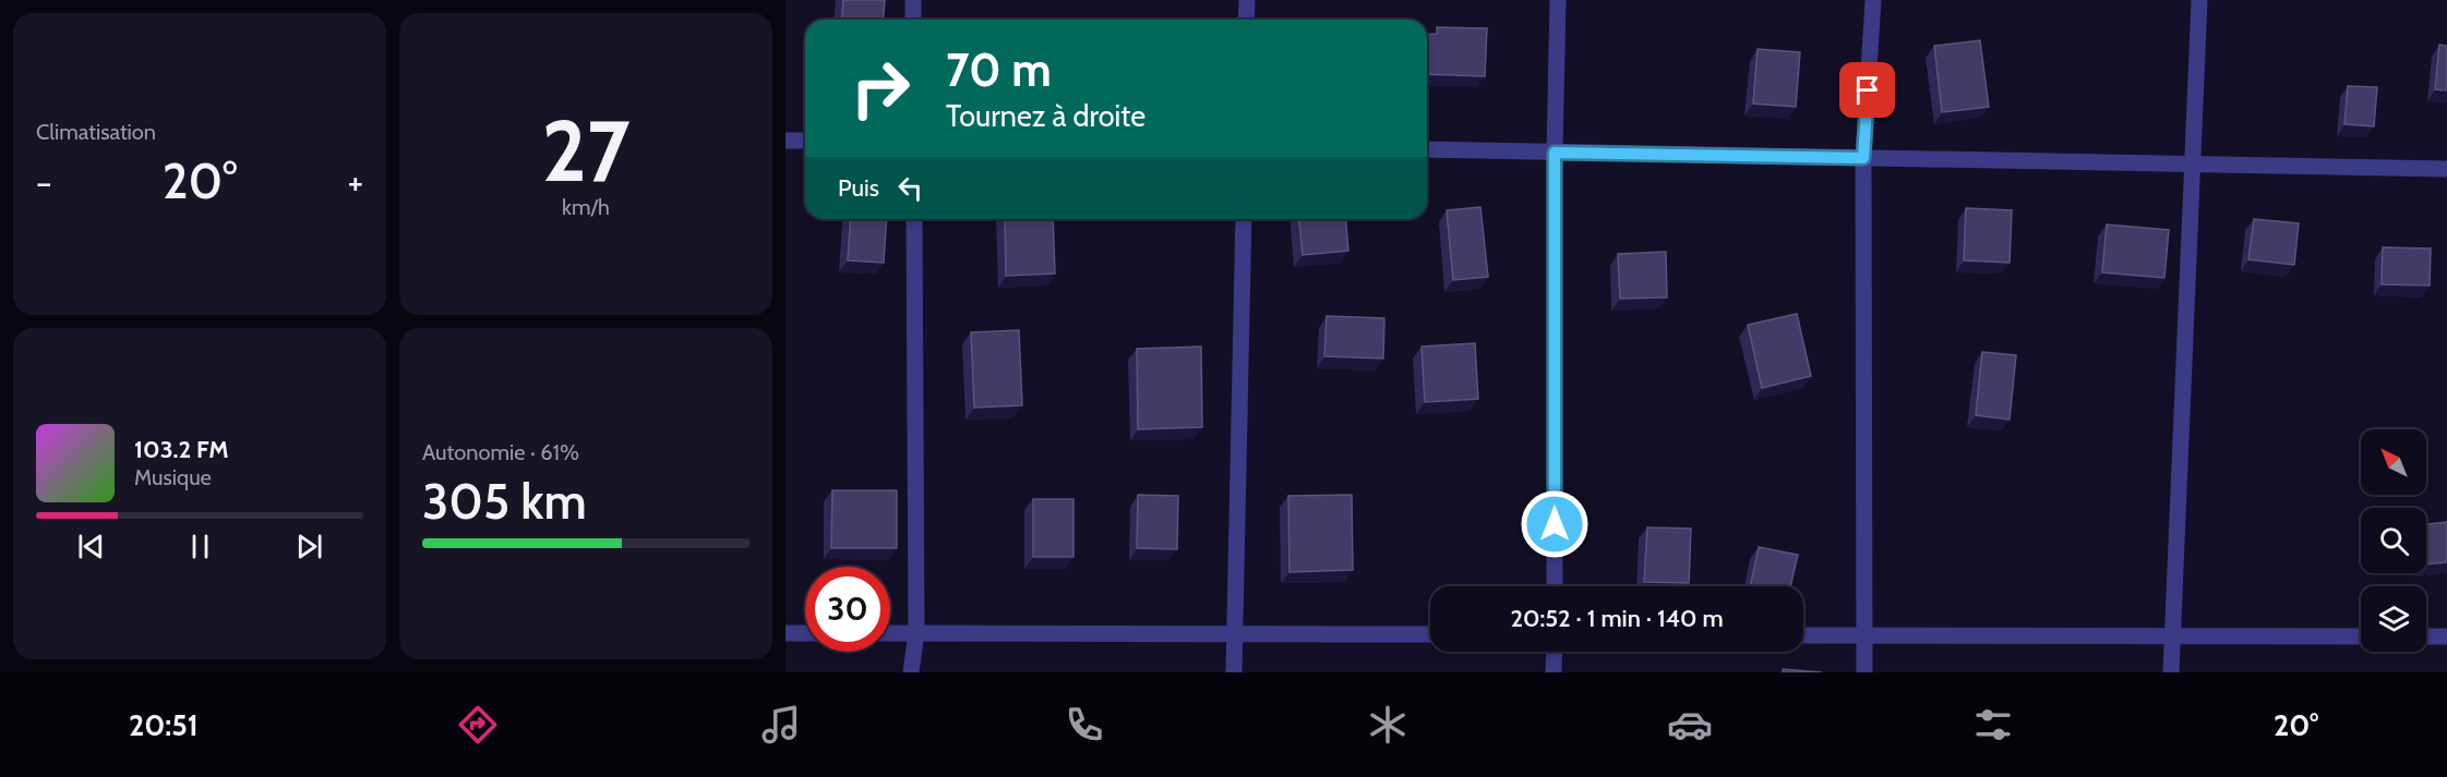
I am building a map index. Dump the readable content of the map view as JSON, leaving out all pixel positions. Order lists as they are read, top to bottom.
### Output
{
  "north": "top left",
  "page": {
    "tile": [
      "Climatisation",
      ["27", "km/h"],
      ["Autonomie · 61%", "305 km"]
    ],
    "turn": ["70 m", "Tournez à droite"],
    "heat": ["−", "20°", "+"],
    "then": "Puis",
    "song": ["103.2 FM", "Musique"],
    "limit": "30",
    "trip": "20:52 · 1 min · 140 m",
    "tabs": ["20:51", "20°"]
  }
}
